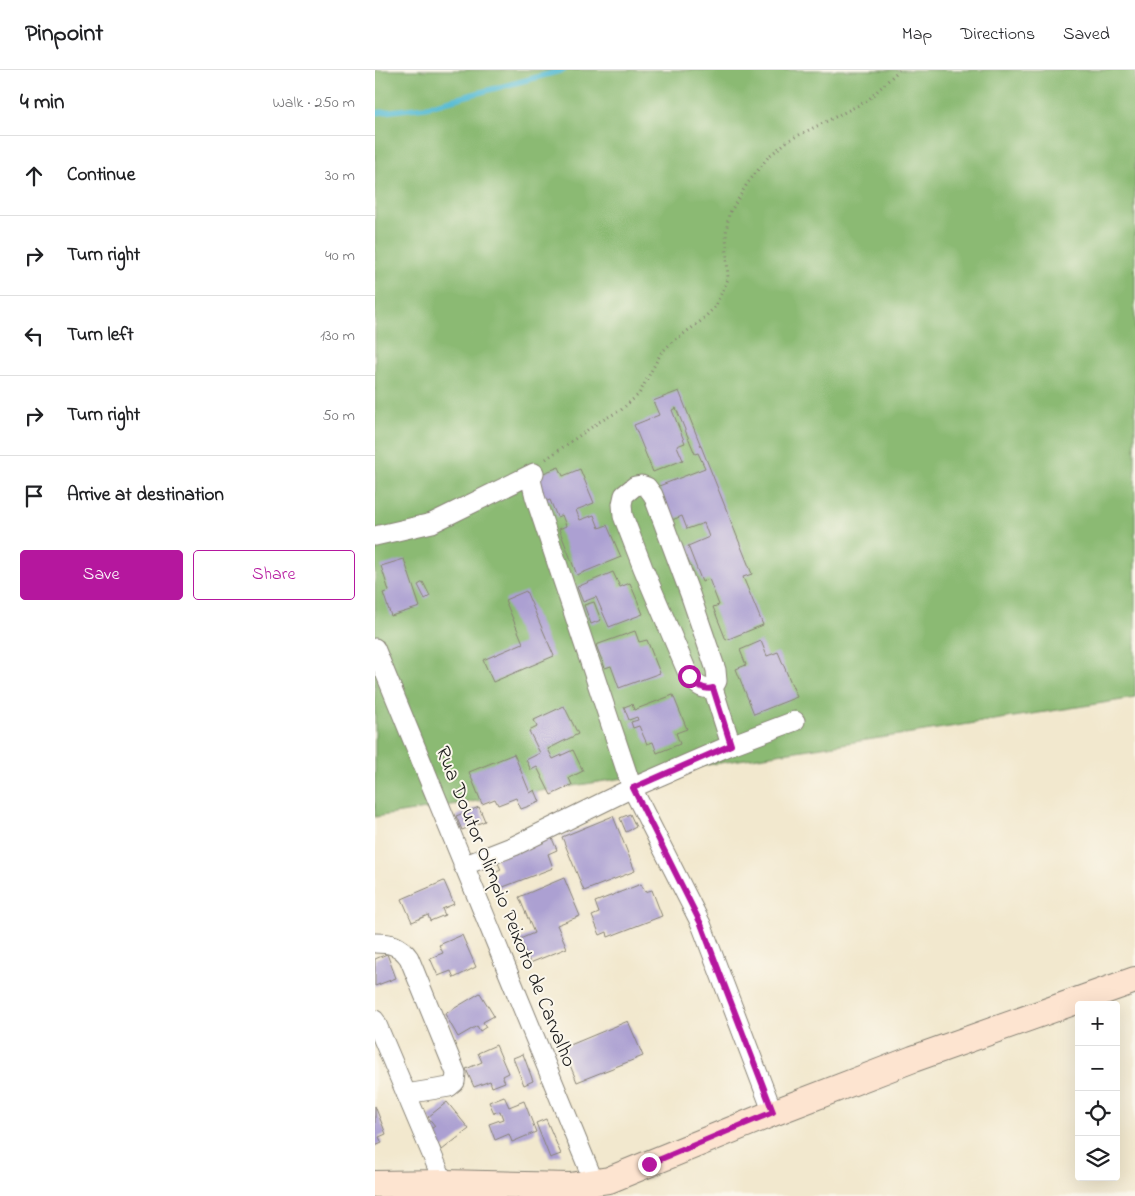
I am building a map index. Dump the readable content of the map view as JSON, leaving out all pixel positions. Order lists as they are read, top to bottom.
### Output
{
  "streets": {
    "street": ["Rua Doutor Olimpio Peixoto de Carvalho"]
  },
  "page": {
    "header": "Pinpoint",
    "nav": ["Map", "Directions", "Saved"],
    "heading": ["4 min", "Walk · 250 m"],
    "list": [
      ["Continue", "30 m"],
      ["Turn right", "40 m"],
      ["Turn left", "130 m"],
      ["Turn right", "50 m"],
      "Arrive at destination"
    ],
    "buttons": ["Save", "Share"],
    "map_buttons": ["+", "−"]
  }
}
